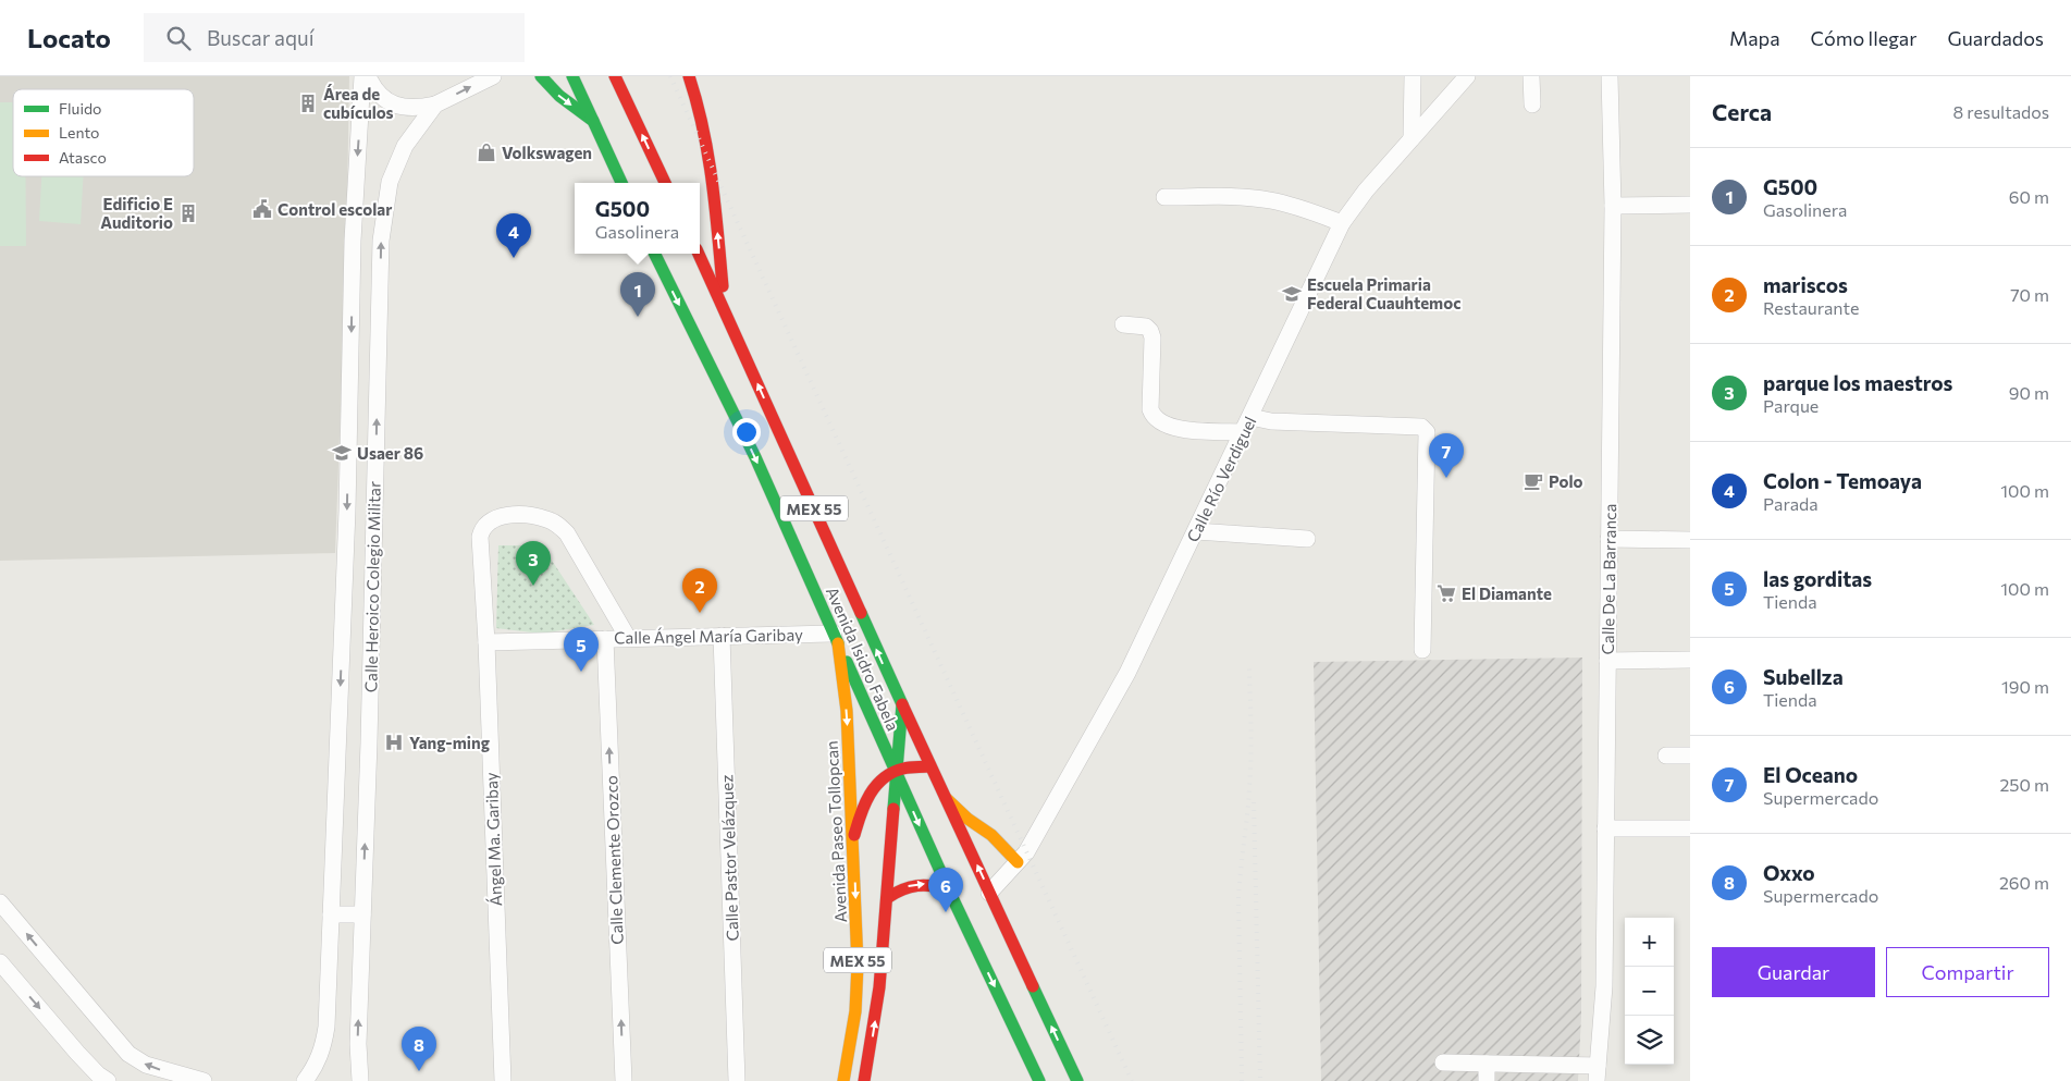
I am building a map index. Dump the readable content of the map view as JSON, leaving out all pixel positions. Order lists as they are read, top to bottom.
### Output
{
  "streets": {
    "main road": ["MEX 55", "Avenida Isidro Fabela", "Avenida Paseo Tollopcan"],
    "street": [
      "Calle Río Verdiguel",
      "Calle De La Barranca",
      "Calle Heroico Colegio Militar",
      "Calle Ángel María Garibay",
      "Ángel Ma. Garibay",
      "Calle Pastor Velázquez",
      "Calle Clemente Orozco"
    ]
  },
  "crossings": [
    ["Calle Río Verdiguel", "Avenida Isidro Fabela"],
    ["MEX 55", "Avenida Isidro Fabela"],
    ["Calle Ángel María Garibay", "Avenida Isidro Fabela"],
    ["Calle Ángel María Garibay", "Avenida Paseo Tollopcan"],
    ["Calle Ángel María Garibay", "Ángel Ma. Garibay"],
    ["Calle Ángel María Garibay", "Calle Pastor Velázquez"],
    ["Calle Ángel María Garibay", "Calle Clemente Orozco"],
    ["Avenida Isidro Fabela", "Avenida Paseo Tollopcan"]
  ],
  "one_way": ["Calle Clemente Orozco"],
  "places": {
    "building": ["Área de cubículos", "Edificio E Auditorio"],
    "shop": ["Volkswagen"],
    "public building": ["Control escolar"],
    "school or university": ["Escuela Primaria Federal Cuauhtemoc", "Usaer 86"],
    "cafe": ["Polo"],
    "supermarket": ["El Diamante"],
    "hospital": ["Yang-ming"]
  },
  "legend": ["Fluido", "Lento", "Atasco"],
  "page": {
    "header": "Locato",
    "search": "Buscar aquí",
    "nav": ["Mapa", "Cómo llegar", "Guardados"],
    "heading": ["Cerca", "8 resultados"],
    "list": [
      {
        "mark": "1",
        "name": "G500",
        "note": "Gasolinera",
        "value": "60 m"
      },
      {
        "mark": "2",
        "name": "mariscos",
        "note": "Restaurante",
        "value": "70 m"
      },
      {
        "mark": "3",
        "name": "parque los maestros",
        "note": "Parque",
        "value": "90 m"
      },
      {
        "mark": "4",
        "name": "Colon - Temoaya",
        "note": "Parada",
        "value": "100 m"
      },
      {
        "mark": "5",
        "name": "las gorditas",
        "note": "Tienda",
        "value": "100 m"
      },
      {
        "mark": "6",
        "name": "Subellza",
        "note": "Tienda",
        "value": "190 m"
      },
      {
        "mark": "7",
        "name": "El Oceano",
        "note": "Supermercado",
        "value": "250 m"
      },
      {
        "mark": "8",
        "name": "Oxxo",
        "note": "Supermercado",
        "value": "260 m"
      }
    ],
    "popup": ["G500", "Gasolinera"],
    "pins": [
      "4",
      "1",
      "7",
      "3",
      "2",
      "5",
      "6",
      "8"
    ],
    "map_buttons": ["+", "−"],
    "buttons": ["Guardar", "Compartir"]
  }
}
